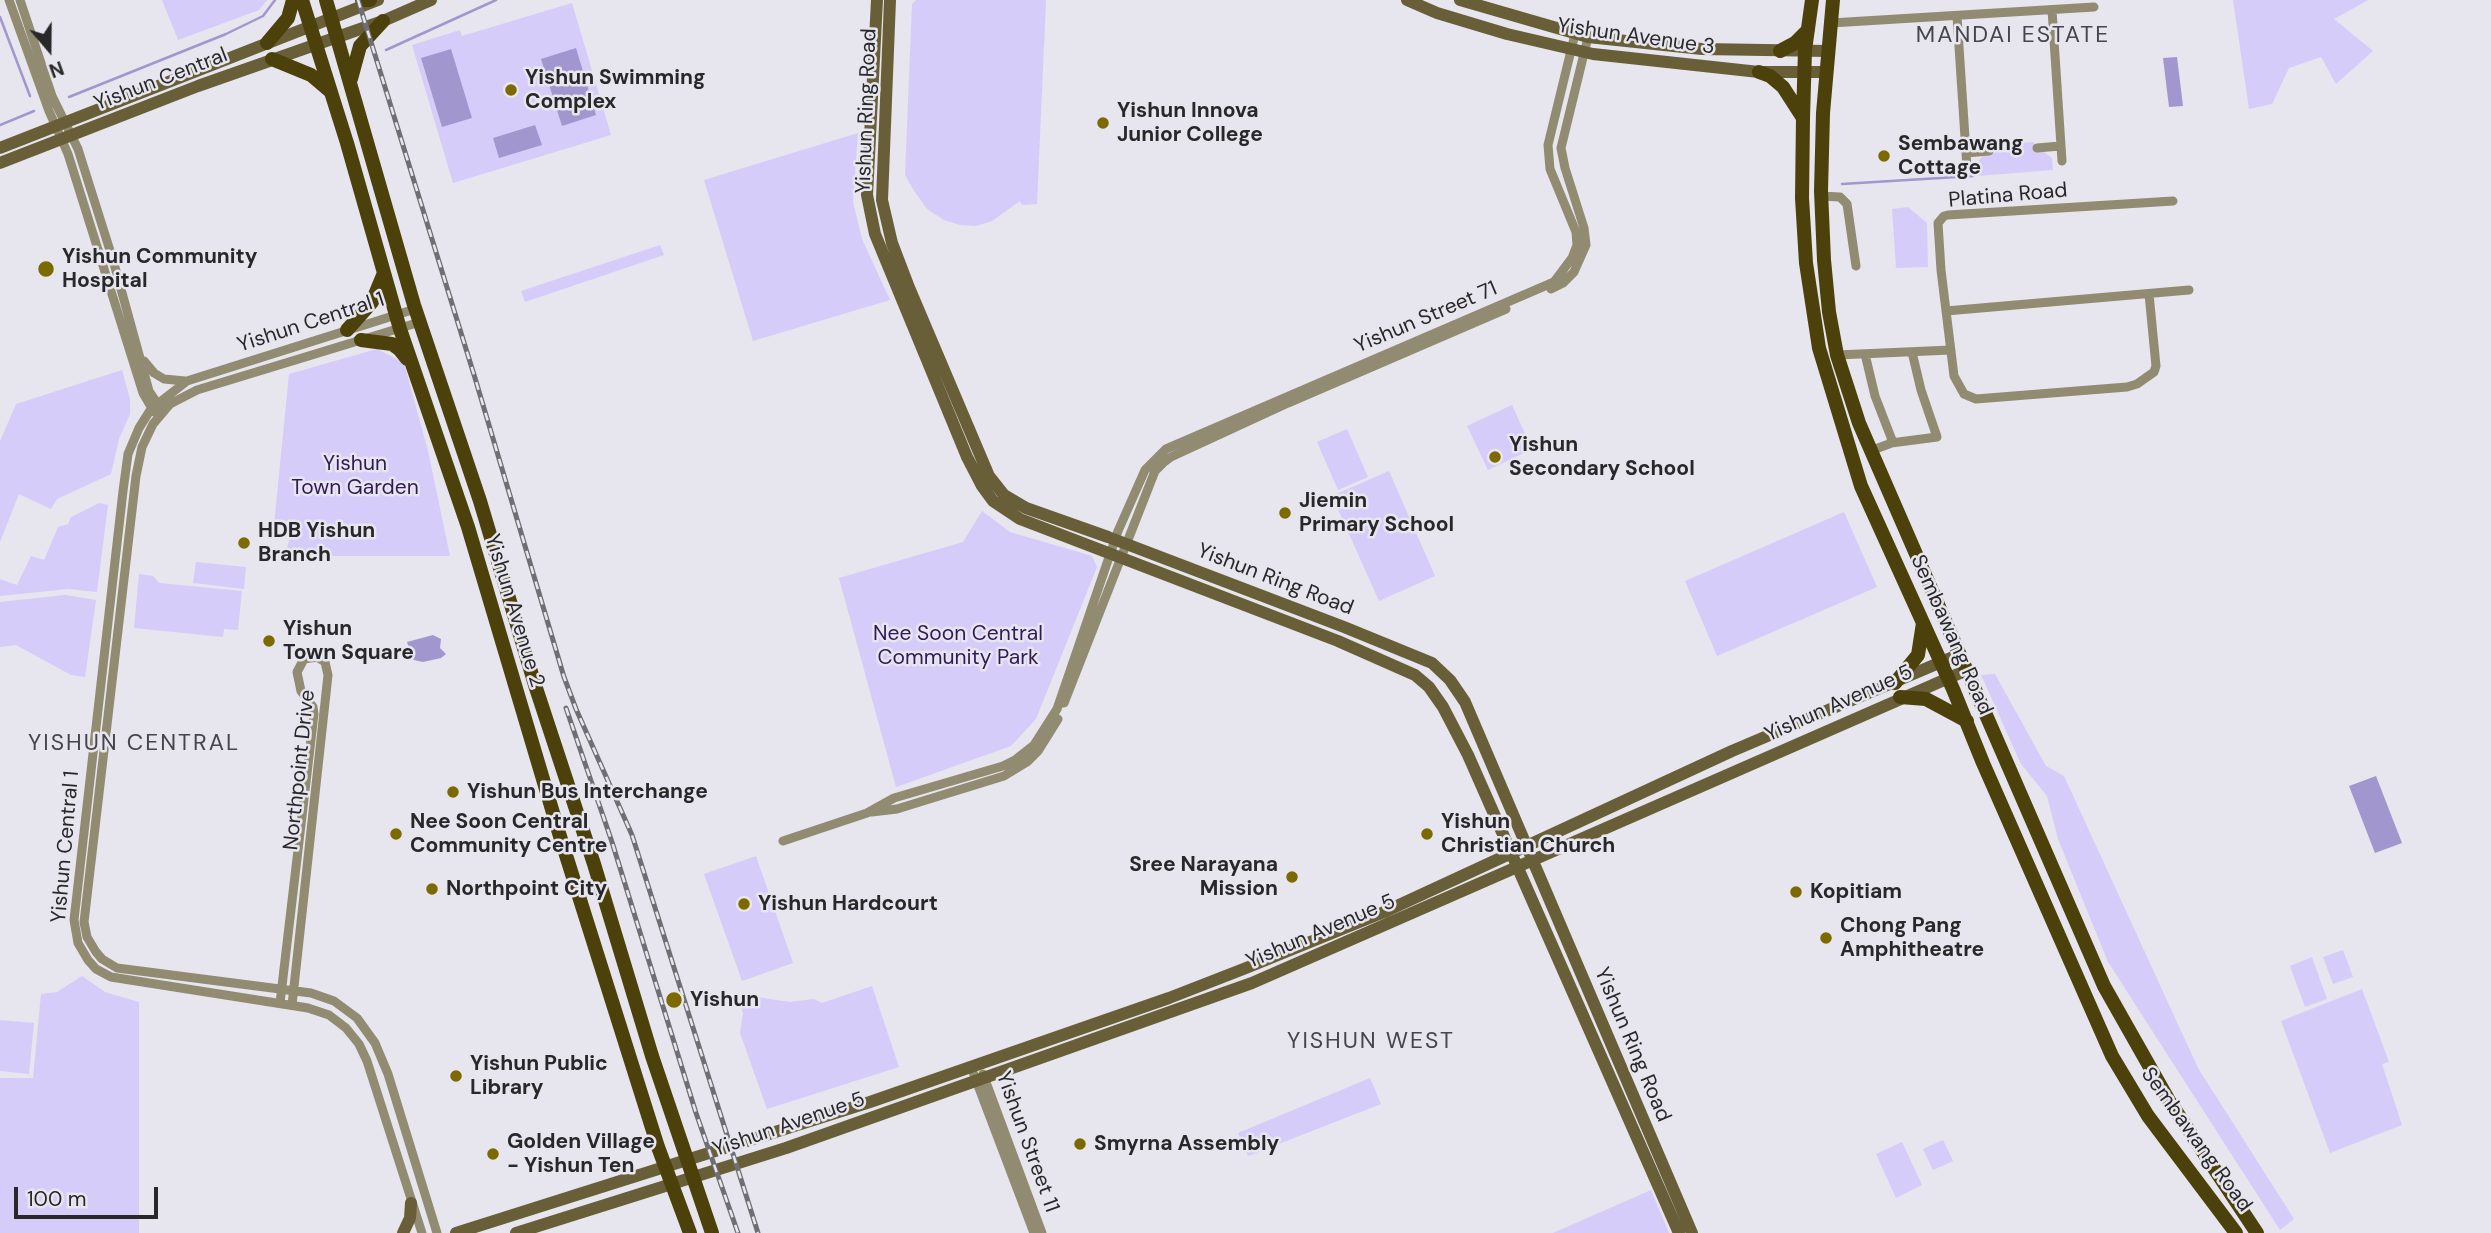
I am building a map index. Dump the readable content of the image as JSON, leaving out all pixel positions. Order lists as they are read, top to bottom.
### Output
{
  "streets": {
    "main road": [
      "Yishun Avenue 3",
      "Yishun Central",
      "Yishun Ring Road",
      "Yishun Avenue 2",
      "Sembawang Road",
      "Yishun Avenue 5"
    ],
    "street": [
      "Platina Road",
      "Yishun Street 71",
      "Yishun Central 1",
      "Northpoint Drive",
      "Yishun Street 11"
    ]
  },
  "crossings": [
    ["Yishun Avenue 3", "Yishun Street 71"],
    ["Yishun Avenue 3", "Sembawang Road"],
    ["Yishun Central", "Yishun Avenue 2"],
    ["Yishun Ring Road", "Yishun Street 71"],
    ["Yishun Ring Road", "Yishun Avenue 5"],
    ["Yishun Central 1", "Yishun Avenue 2"],
    ["Yishun Central 1", "Northpoint Drive"],
    ["Yishun Avenue 2", "Yishun Avenue 5"],
    ["Sembawang Road", "Yishun Avenue 5"],
    ["Yishun Avenue 5", "Yishun Street 11"]
  ],
  "districts": ["MANDAI ESTATE", "YISHUN CENTRAL", "YISHUN WEST"],
  "parks": ["Yishun Town Garden", "Nee Soon Central Community Park"],
  "places": [
    "Yishun Swimming Complex",
    "Yishun Innova Junior College",
    "Sembawang Cottage",
    "Yishun Community Hospital",
    "Yishun Secondary School",
    "Jiemin Primary School",
    "HDB Yishun Branch",
    "Yishun Town Square",
    "Yishun Bus Interchange",
    "Nee Soon Central Community Centre",
    "Yishun Christian Church",
    "Sree Narayana Mission",
    "Northpoint City",
    "Kopitiam",
    "Yishun Hardcourt",
    "Chong Pang Amphitheatre",
    "Yishun",
    "Yishun Public Library",
    "Smyrna Assembly",
    "Golden Village - Yishun Ten"
  ],
  "scale_bar": "100 m",
  "north": "bottom"
}
